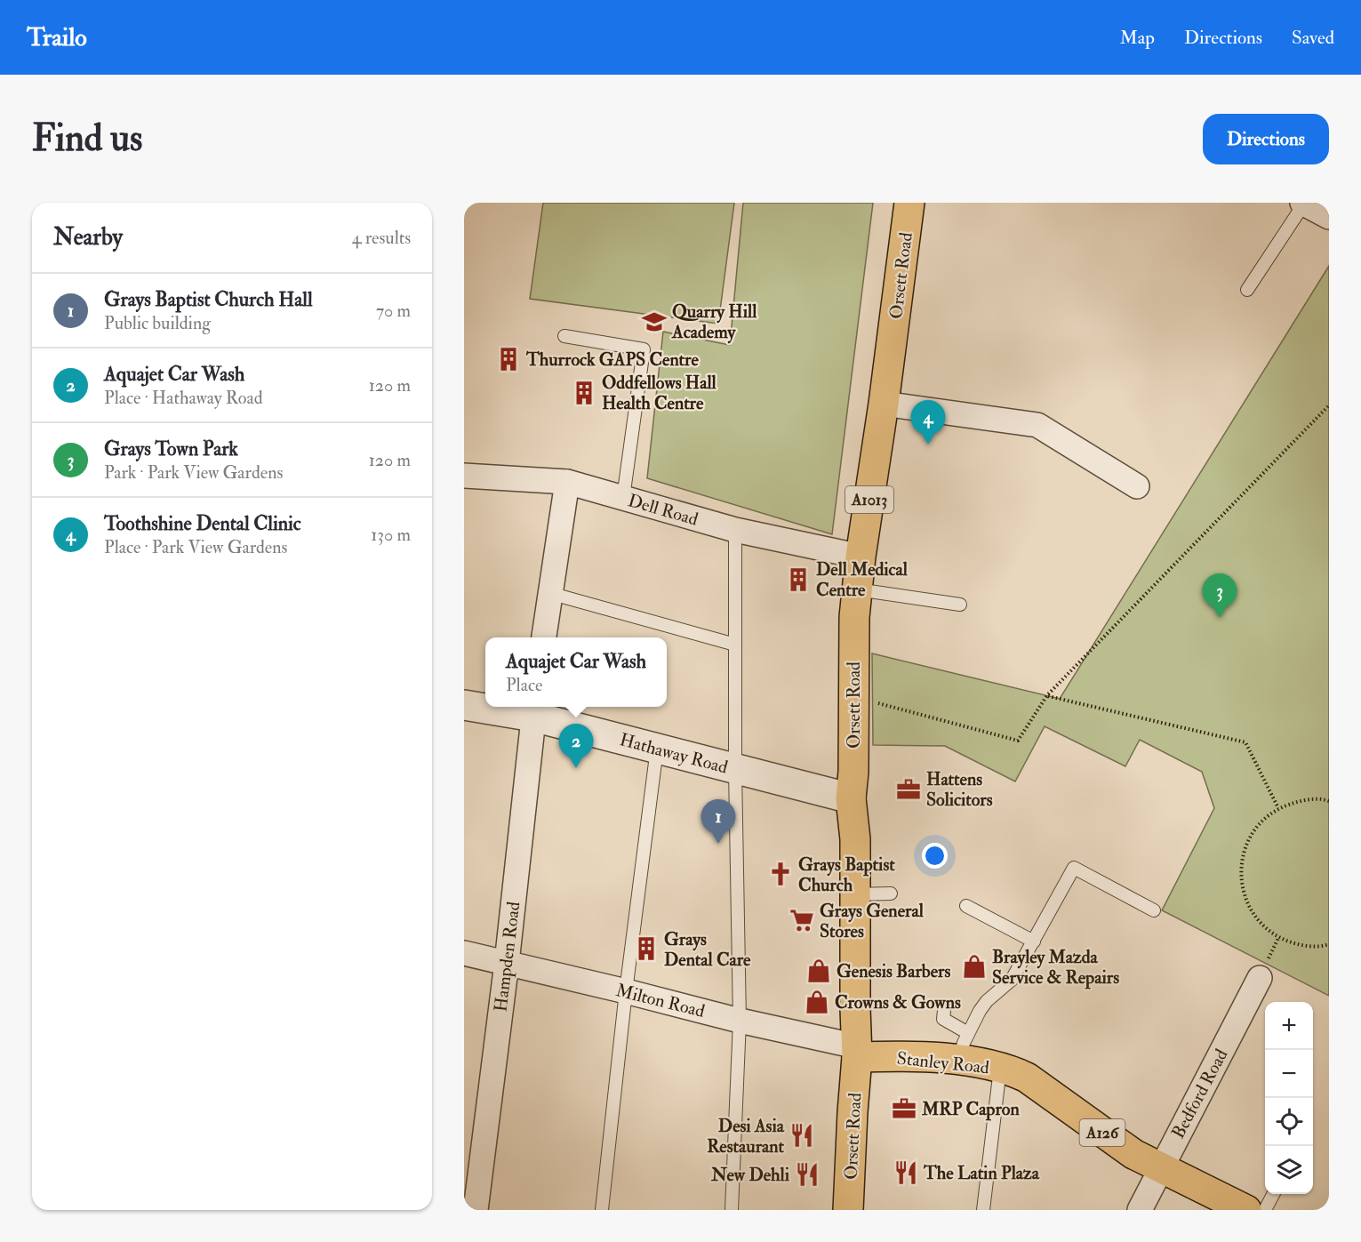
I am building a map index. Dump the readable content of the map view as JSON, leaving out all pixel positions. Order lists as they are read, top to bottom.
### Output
{
  "streets": {
    "main road": [
      "Orsett Road",
      "A1013",
      "Stanley Road",
      "A126"
    ],
    "street": [
      "Dell Road",
      "Hathaway Road",
      "Hampden Road",
      "Milton Road",
      "Bedford Road"
    ]
  },
  "crossings": [
    ["Orsett Road", "Dell Road"],
    ["Orsett Road", "Hathaway Road"],
    ["Orsett Road", "Milton Road"],
    ["Orsett Road", "Stanley Road"],
    ["Hathaway Road", "Hampden Road"],
    ["Hampden Road", "Milton Road"],
    ["Milton Road", "Stanley Road"],
    ["Stanley Road", "Bedford Road"]
  ],
  "places": {
    "school or university": ["Quarry Hill Academy"],
    "building": [
      "Thurrock GAPS Centre",
      "Oddfellows Hall Health Centre",
      "Dell Medical Centre",
      "Grays Dental Care"
    ],
    "office": ["Hattens Solicitors", "MRP Capron"],
    "church": ["Grays Baptist Church"],
    "supermarket": ["Grays General Stores"],
    "shop": ["Brayley Mazda Service & Repairs", "Genesis Barbers", "Crowns & Gowns"],
    "restaurant": ["Desi Asia Restaurant", "The Latin Plaza", "New Dehli"]
  },
  "page": {
    "header": "Trailo",
    "nav": ["Map", "Directions", "Saved"],
    "buttons": "Directions",
    "title": "Find us",
    "heading": ["Nearby", "4 results"],
    "list": [
      {
        "mark": "1",
        "name": "Grays Baptist Church Hall",
        "note": "Public building",
        "value": "70 m"
      },
      {
        "mark": "2",
        "name": "Aquajet Car Wash",
        "note": "Place · Hathaway Road",
        "value": "120 m"
      },
      {
        "mark": "3",
        "name": "Grays Town Park",
        "note": "Park · Park View Gardens",
        "value": "120 m"
      },
      {
        "mark": "4",
        "name": "Toothshine Dental Clinic",
        "note": "Place · Park View Gardens",
        "value": "130 m"
      }
    ],
    "pins": [
      "4",
      "3",
      "2",
      "1"
    ],
    "popup": ["Aquajet Car Wash", "Place"],
    "map_buttons": ["+", "−"]
  }
}
